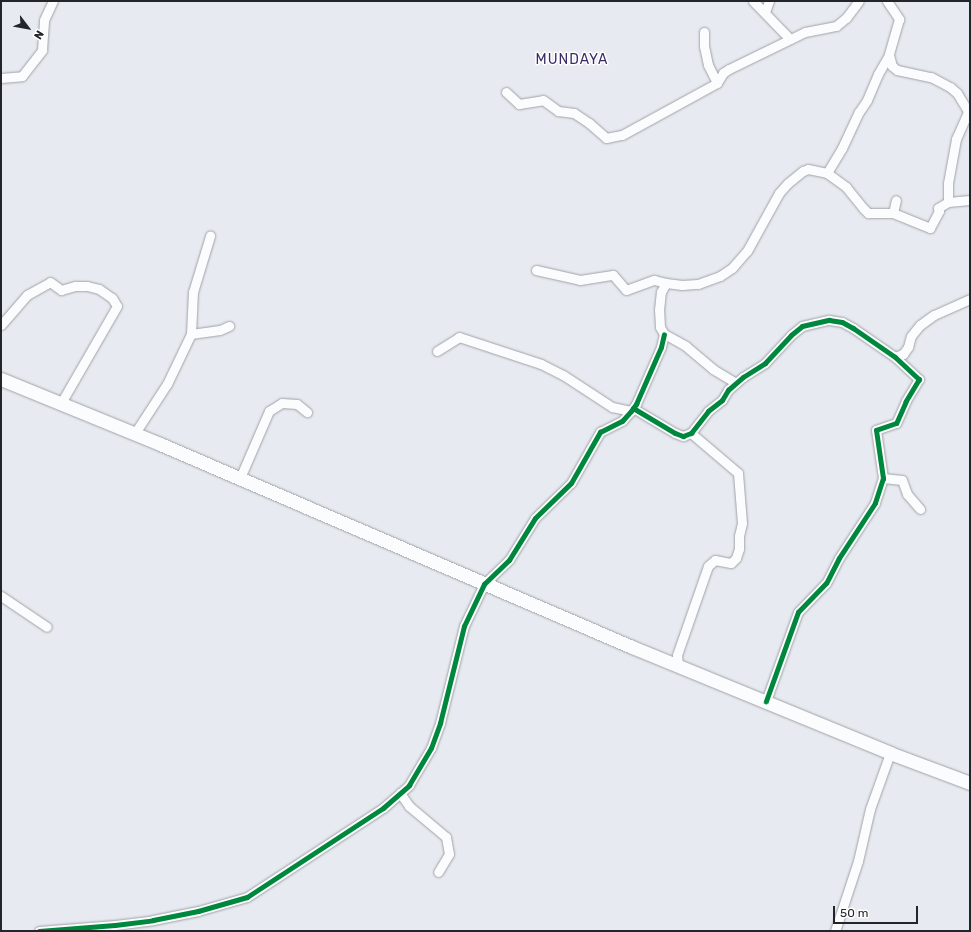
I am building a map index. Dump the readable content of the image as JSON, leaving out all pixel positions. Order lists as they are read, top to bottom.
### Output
{
  "districts": ["MUNDAYA"],
  "scale_bar": "50 m",
  "north": "bottom right"
}
